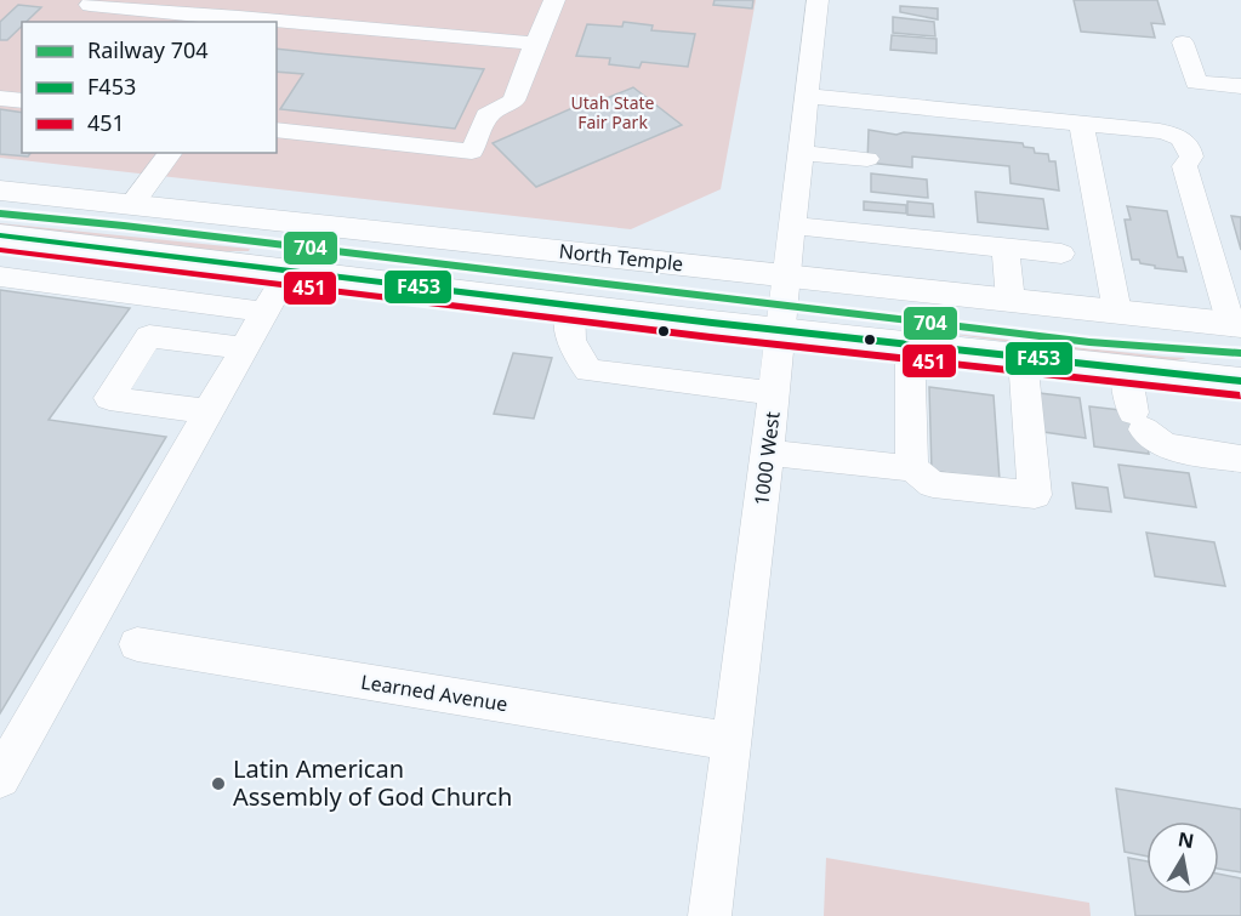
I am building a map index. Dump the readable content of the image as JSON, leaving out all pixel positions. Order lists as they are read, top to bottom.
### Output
{
  "streets": {
    "main road": ["North Temple"],
    "street": ["1000 West", "Learned Avenue"]
  },
  "crossings": [
    ["North Temple", "1000 West"],
    ["1000 West", "Learned Avenue"]
  ],
  "parks": ["Utah State Fair Park"],
  "places": ["Latin American Assembly of God Church"],
  "lines": ["rail line 704", "transit line F453", "transit line 451"],
  "legend": ["Railway 704", "F453", "451"],
  "north": "top"
}
